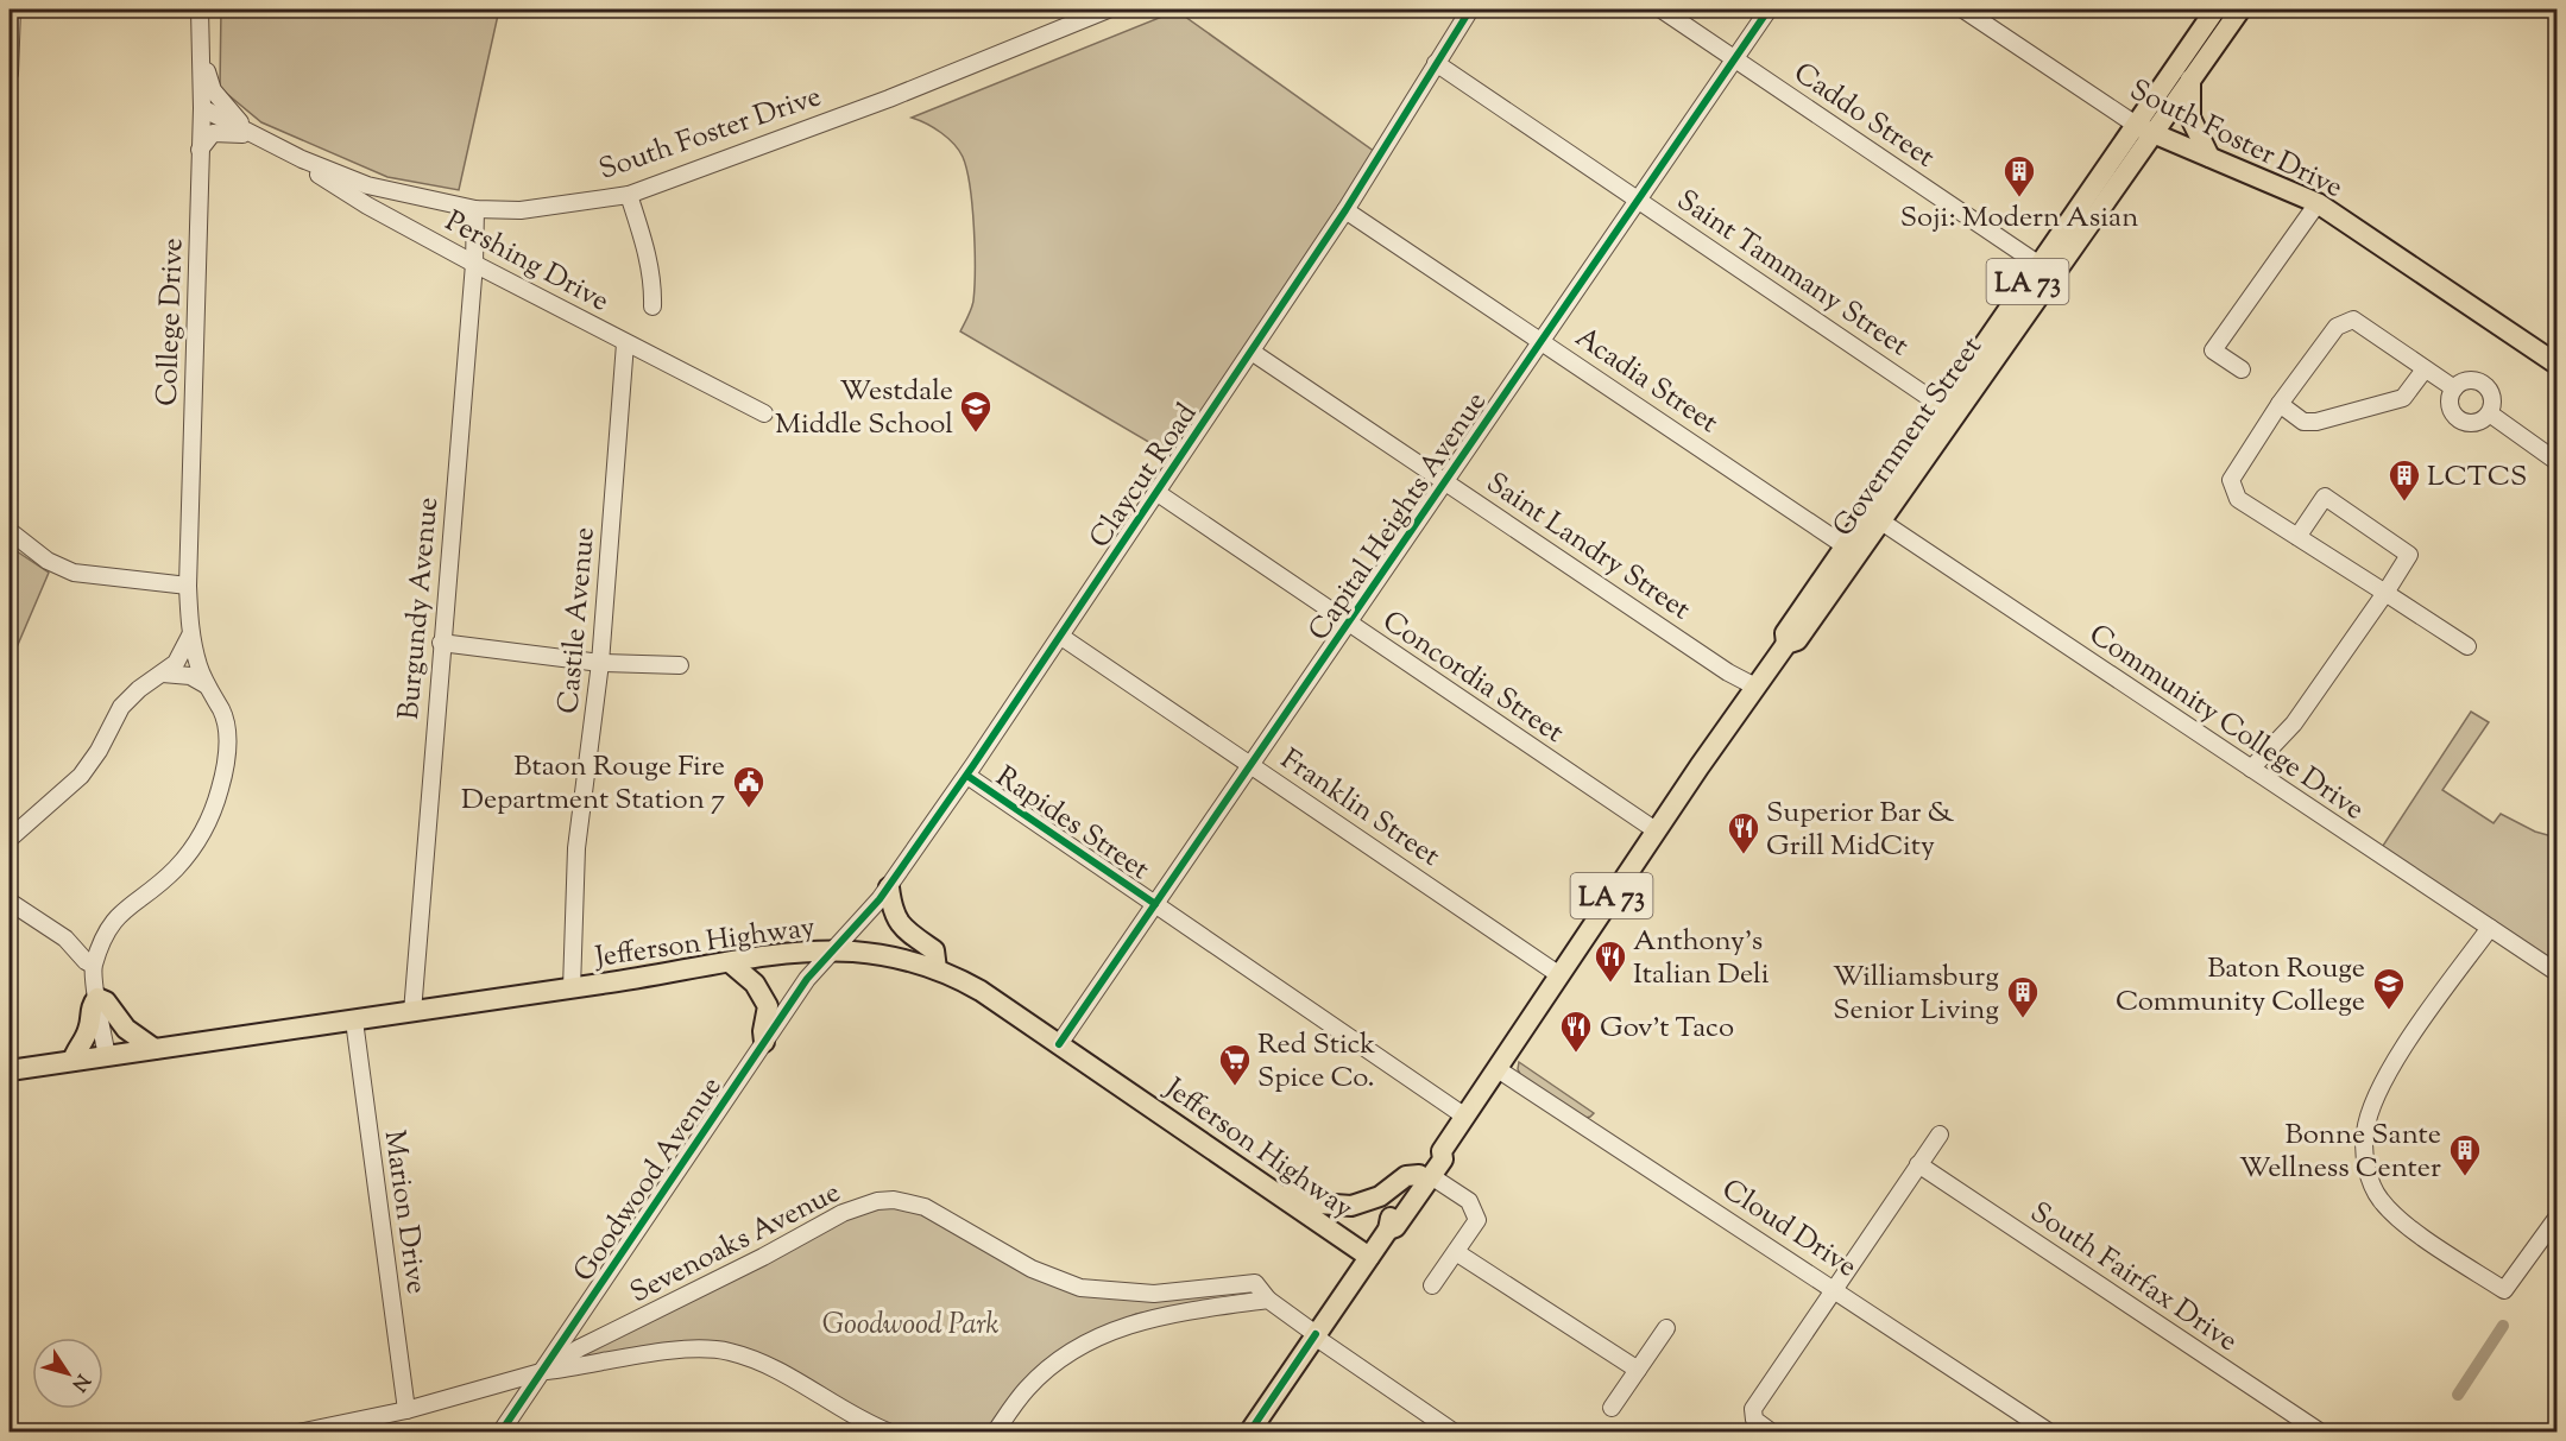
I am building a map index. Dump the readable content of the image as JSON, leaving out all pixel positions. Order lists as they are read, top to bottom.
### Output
{
  "streets": {
    "main road": [
      "South Foster Drive",
      "LA 73",
      "Government Street",
      "Jefferson Highway"
    ],
    "street": [
      "Caddo Street",
      "Pershing Drive",
      "Saint Tammany Street",
      "College Drive",
      "Acadia Street",
      "Claycut Road",
      "Capital Heights Avenue",
      "Saint Landry Street",
      "Burgundy Avenue",
      "Castile Avenue",
      "Concordia Street",
      "Community College Drive",
      "Franklin Street",
      "Rapides Street",
      "Goodwood Avenue",
      "Marion Drive",
      "Cloud Drive",
      "Sevenoaks Avenue",
      "South Fairfax Drive"
    ]
  },
  "crossings": [
    ["Caddo Street", "Government Street"],
    ["Caddo Street", "Capital Heights Avenue"],
    ["South Foster Drive", "Pershing Drive"],
    ["South Foster Drive", "College Drive"],
    ["South Foster Drive", "Government Street"],
    ["South Foster Drive", "Burgundy Avenue"],
    ["Pershing Drive", "Burgundy Avenue"],
    ["Pershing Drive", "Castile Avenue"],
    ["Saint Tammany Street", "Government Street"],
    ["Saint Tammany Street", "Claycut Road"],
    ["Saint Tammany Street", "Capital Heights Avenue"],
    ["College Drive", "Jefferson Highway"],
    ["Acadia Street", "Government Street"],
    ["Acadia Street", "Claycut Road"],
    ["Acadia Street", "Capital Heights Avenue"],
    ["Government Street", "Saint Landry Street"],
    ["Government Street", "Concordia Street"],
    ["Government Street", "Community College Drive"],
    ["Government Street", "Franklin Street"],
    ["Government Street", "Rapides Street"],
    ["Government Street", "Jefferson Highway"],
    ["Government Street", "Cloud Drive"],
    ["Government Street", "Sevenoaks Avenue"],
    ["Claycut Road", "Saint Landry Street"],
    ["Claycut Road", "Concordia Street"],
    ["Claycut Road", "Franklin Street"],
    ["Claycut Road", "Rapides Street"],
    ["Claycut Road", "Jefferson Highway"],
    ["Claycut Road", "Goodwood Avenue"],
    ["Capital Heights Avenue", "Saint Landry Street"],
    ["Capital Heights Avenue", "Concordia Street"],
    ["Capital Heights Avenue", "Franklin Street"],
    ["Capital Heights Avenue", "Rapides Street"],
    ["Capital Heights Avenue", "Jefferson Highway"],
    ["Burgundy Avenue", "Jefferson Highway"],
    ["Castile Avenue", "Jefferson Highway"],
    ["Jefferson Highway", "Goodwood Avenue"],
    ["Jefferson Highway", "Marion Drive"],
    ["Goodwood Avenue", "Sevenoaks Avenue"],
    ["Marion Drive", "Sevenoaks Avenue"]
  ],
  "parks": ["Goodwood Park"],
  "places": {
    "building": [
      "Soji: Modern Asian",
      "LCTCS",
      "Williamsburg Senior Living",
      "Bonne Sante Wellness Center"
    ],
    "school or university": ["Westdale Middle School", "Baton Rouge Community College"],
    "public building": ["Btaon Rouge Fire Department Station 7"],
    "restaurant": ["Superior Bar & Grill MidCity", "Anthony's Italian Deli", "Gov't Taco"],
    "supermarket": ["Red Stick Spice Co."]
  },
  "north": "bottom right"
}
